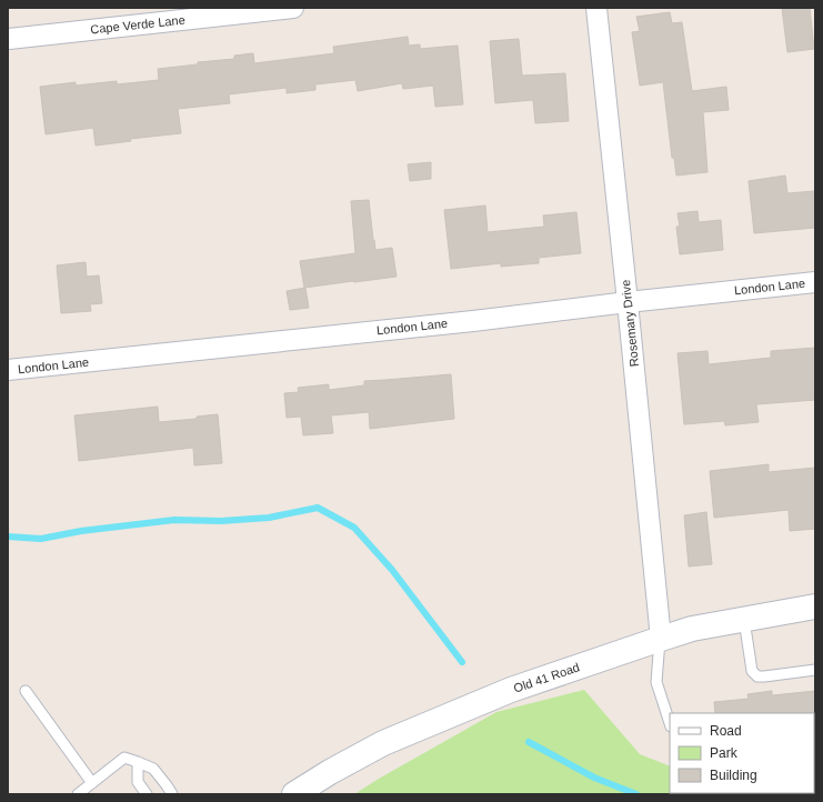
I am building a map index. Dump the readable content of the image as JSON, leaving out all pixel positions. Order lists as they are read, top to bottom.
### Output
{
  "streets": {
    "street": [
      "Cape Verde Lane",
      "London Lane",
      "Rosemary Drive",
      "Old 41 Road"
    ]
  },
  "crossings": [
    ["London Lane", "Rosemary Drive"],
    ["Rosemary Drive", "Old 41 Road"]
  ],
  "legend": ["Road", "Park", "Building"]
}
